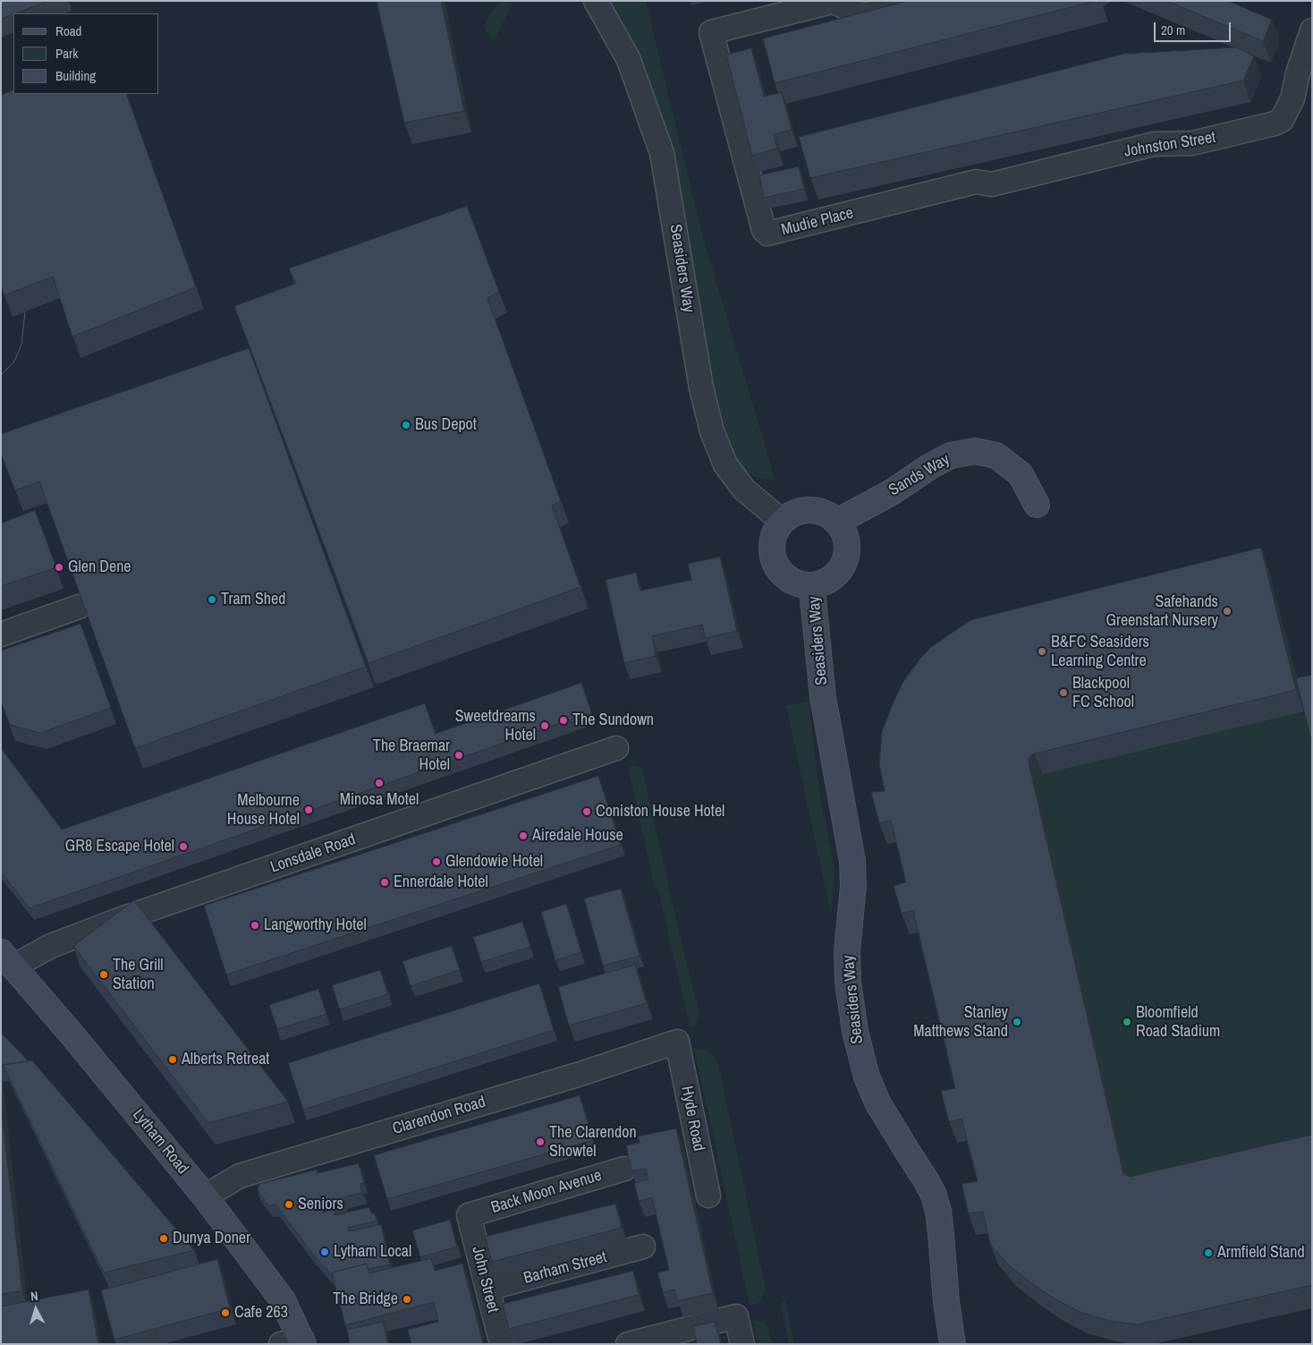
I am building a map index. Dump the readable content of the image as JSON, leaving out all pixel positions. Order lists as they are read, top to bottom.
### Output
{
  "streets": {
    "street": [
      "Johnston Street",
      "Mudie Place",
      "Seasiders Way",
      "Sands Way",
      "Lonsdale Road",
      "Clarendon Road",
      "Hyde Road",
      "Lytham Road",
      "Back Moon Avenue",
      "Barham Street",
      "John Street"
    ]
  },
  "crossings": [
    ["Johnston Street", "Mudie Place"],
    ["Seasiders Way", "Sands Way"],
    ["Lonsdale Road", "Lytham Road"],
    ["Clarendon Road", "Hyde Road"],
    ["Clarendon Road", "Lytham Road"],
    ["Back Moon Avenue", "John Street"],
    ["Barham Street", "John Street"]
  ],
  "places": [
    "Bus Depot",
    "Glen Dene",
    "Tram Shed",
    "Safehands Greenstart Nursery",
    "B&FC Seasiders Learning Centre",
    "Blackpool FC School",
    "The Sundown",
    "Sweetdreams Hotel",
    "The Braemar Hotel",
    "Minosa Motel",
    "Melbourne House Hotel",
    "Coniston House Hotel",
    "Airedale House",
    "GR8 Escape Hotel",
    "Glendowie Hotel",
    "Ennerdale Hotel",
    "Langworthy Hotel",
    "The Grill Station",
    "Stanley Matthews Stand",
    "Bloomfield Road Stadium",
    "Alberts Retreat",
    "The Clarendon Showtel",
    "Seniors",
    "Dunya Doner",
    "Lytham Local",
    "Armfield Stand",
    "The Bridge",
    "Cafe 263"
  ],
  "legend": ["Road", "Park", "Building"],
  "scale_bar": "20 m",
  "north": "top"
}
